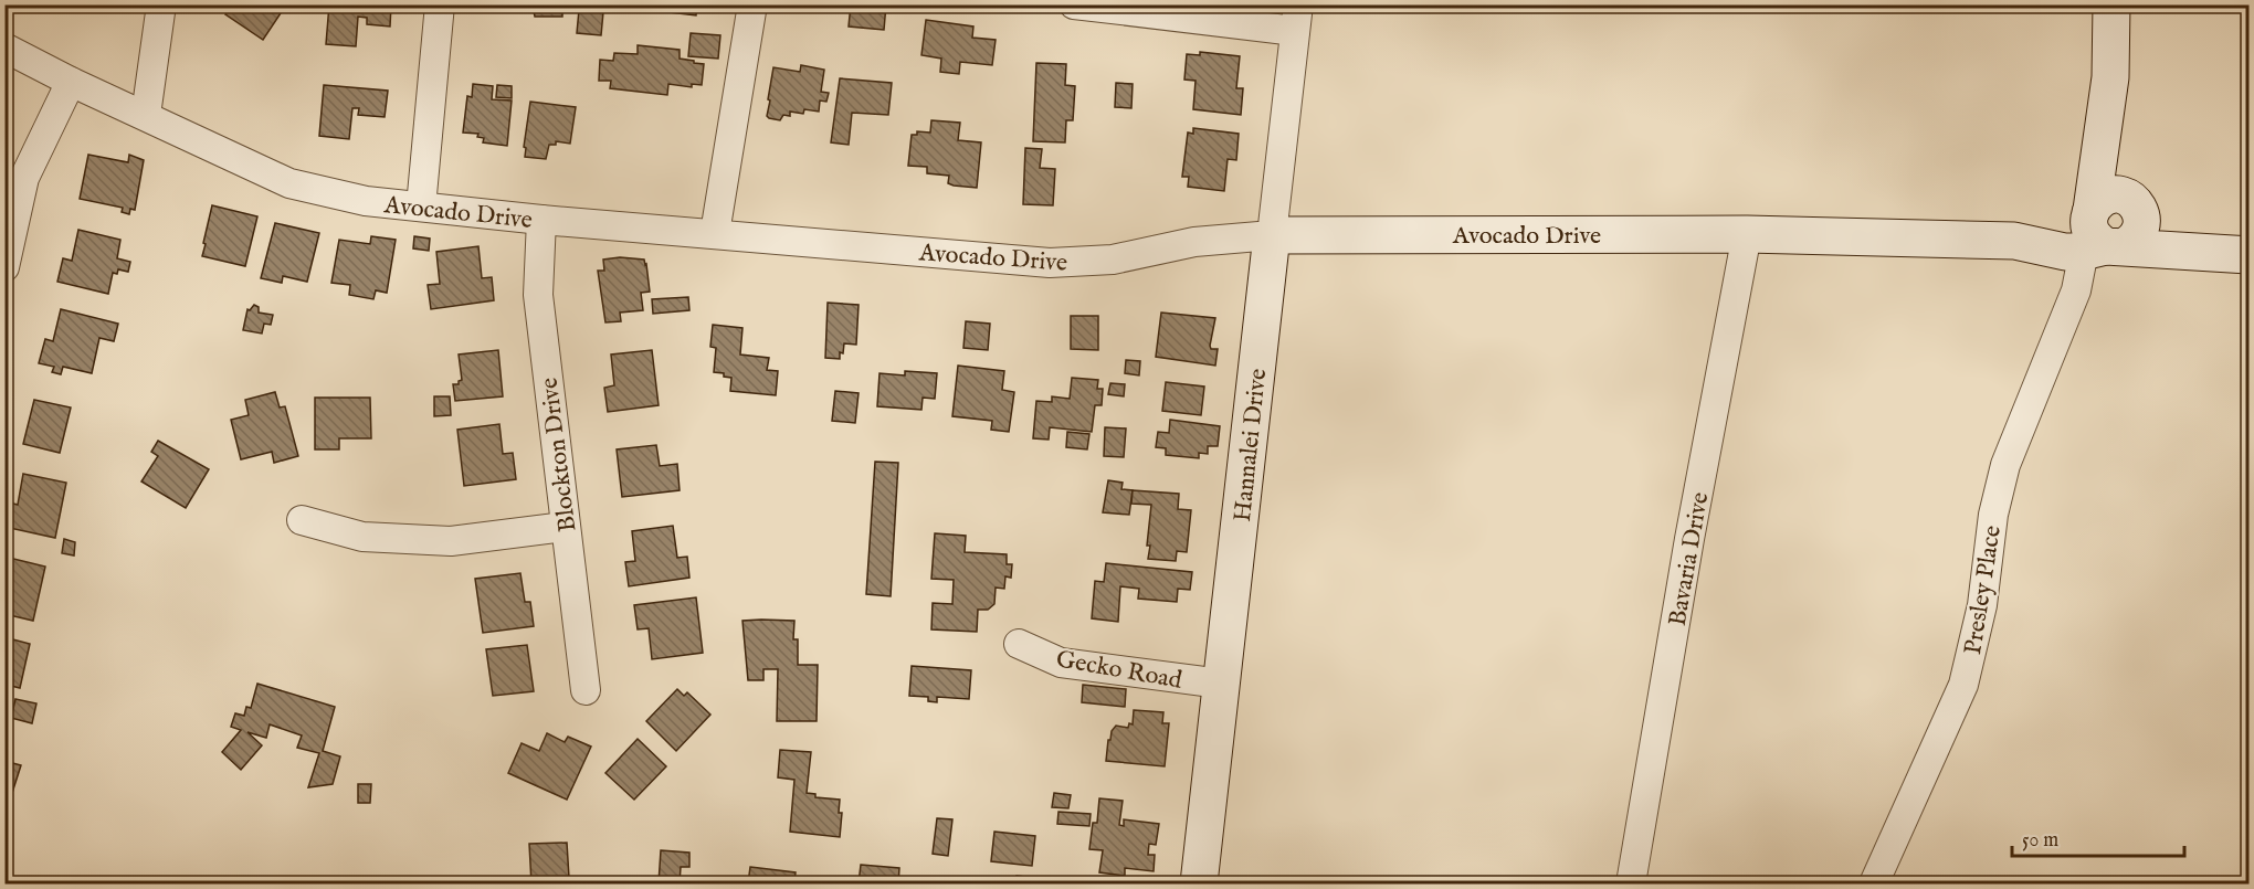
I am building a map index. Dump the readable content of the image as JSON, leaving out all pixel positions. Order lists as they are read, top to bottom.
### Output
{
  "streets": {
    "street": [
      "Avocado Drive",
      "Hannalei Drive",
      "Blockton Drive",
      "Bavaria Drive",
      "Presley Place",
      "Gecko Road"
    ]
  },
  "crossings": [
    ["Avocado Drive", "Hannalei Drive"],
    ["Avocado Drive", "Blockton Drive"],
    ["Avocado Drive", "Bavaria Drive"],
    ["Avocado Drive", "Presley Place"],
    ["Hannalei Drive", "Gecko Road"]
  ],
  "scale_bar": "50 m"
}
